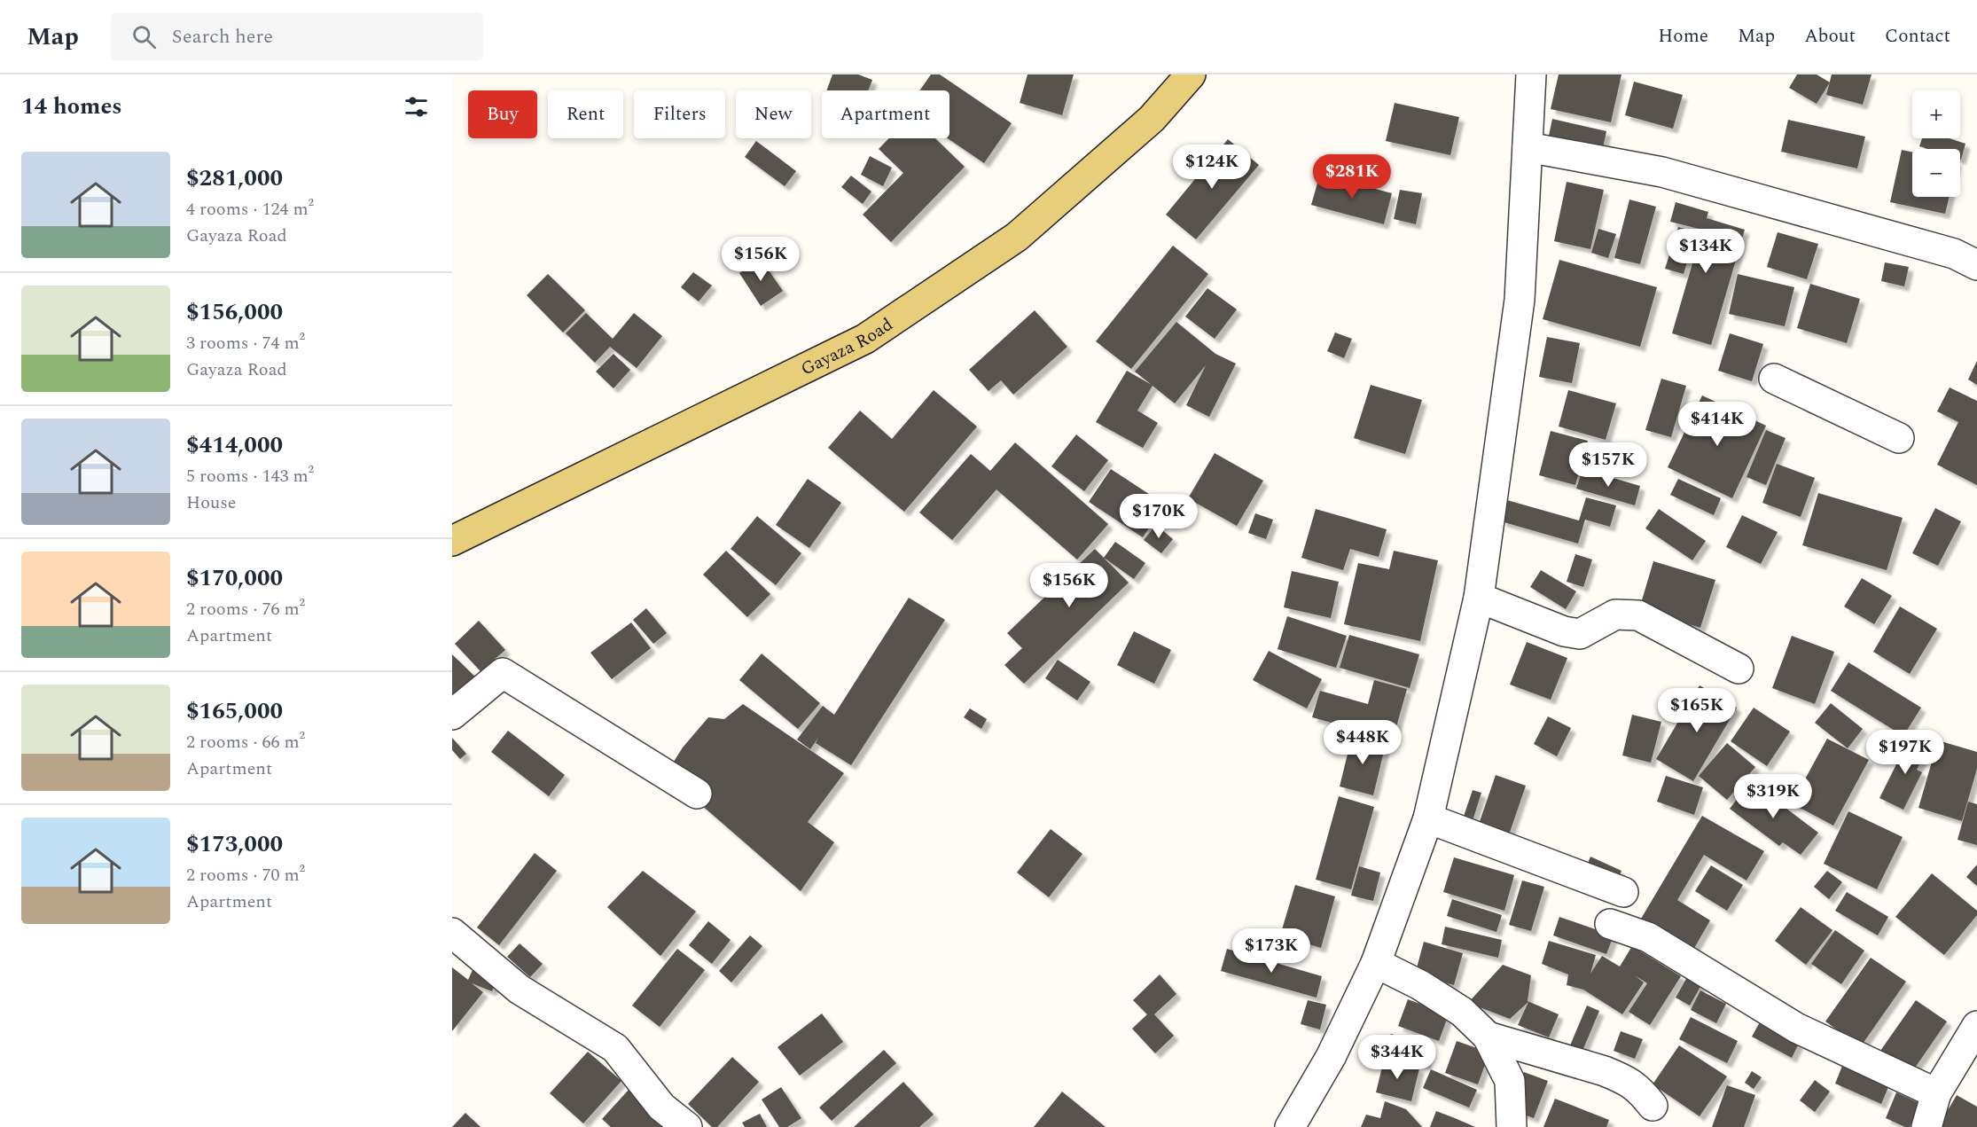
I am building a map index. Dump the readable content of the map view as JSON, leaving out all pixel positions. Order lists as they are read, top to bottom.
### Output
{
  "streets": {
    "main road": ["Gayaza Road"]
  },
  "page": {
    "header": "Map",
    "search": "Search here",
    "nav": [
      "Home",
      "Map",
      "About",
      "Contact"
    ],
    "heading": "14 homes",
    "map_buttons": ["+", "−"],
    "chip": [
      "Buy",
      "Rent",
      "Filters",
      "New",
      "Apartment"
    ],
    "list": [
      {
        "name": "$281,000",
        "note": "4 rooms · 124 m² · Gayaza Road"
      },
      {
        "name": "$156,000",
        "note": "3 rooms · 74 m² · Gayaza Road"
      },
      {
        "name": "$414,000",
        "note": "5 rooms · 143 m² · House"
      },
      {
        "name": "$170,000",
        "note": "2 rooms · 76 m² · Apartment"
      },
      {
        "name": "$165,000",
        "note": "2 rooms · 66 m² · Apartment"
      },
      {
        "name": "$173,000",
        "note": "2 rooms · 70 m² · Apartment"
      }
    ],
    "price": [
      "$124K",
      "$281K",
      "$134K",
      "$156K",
      "$414K",
      "$157K",
      "$170K",
      "$156K",
      "$165K",
      "$448K",
      "$197K",
      "$319K",
      "$173K",
      "$344K"
    ]
  }
}
